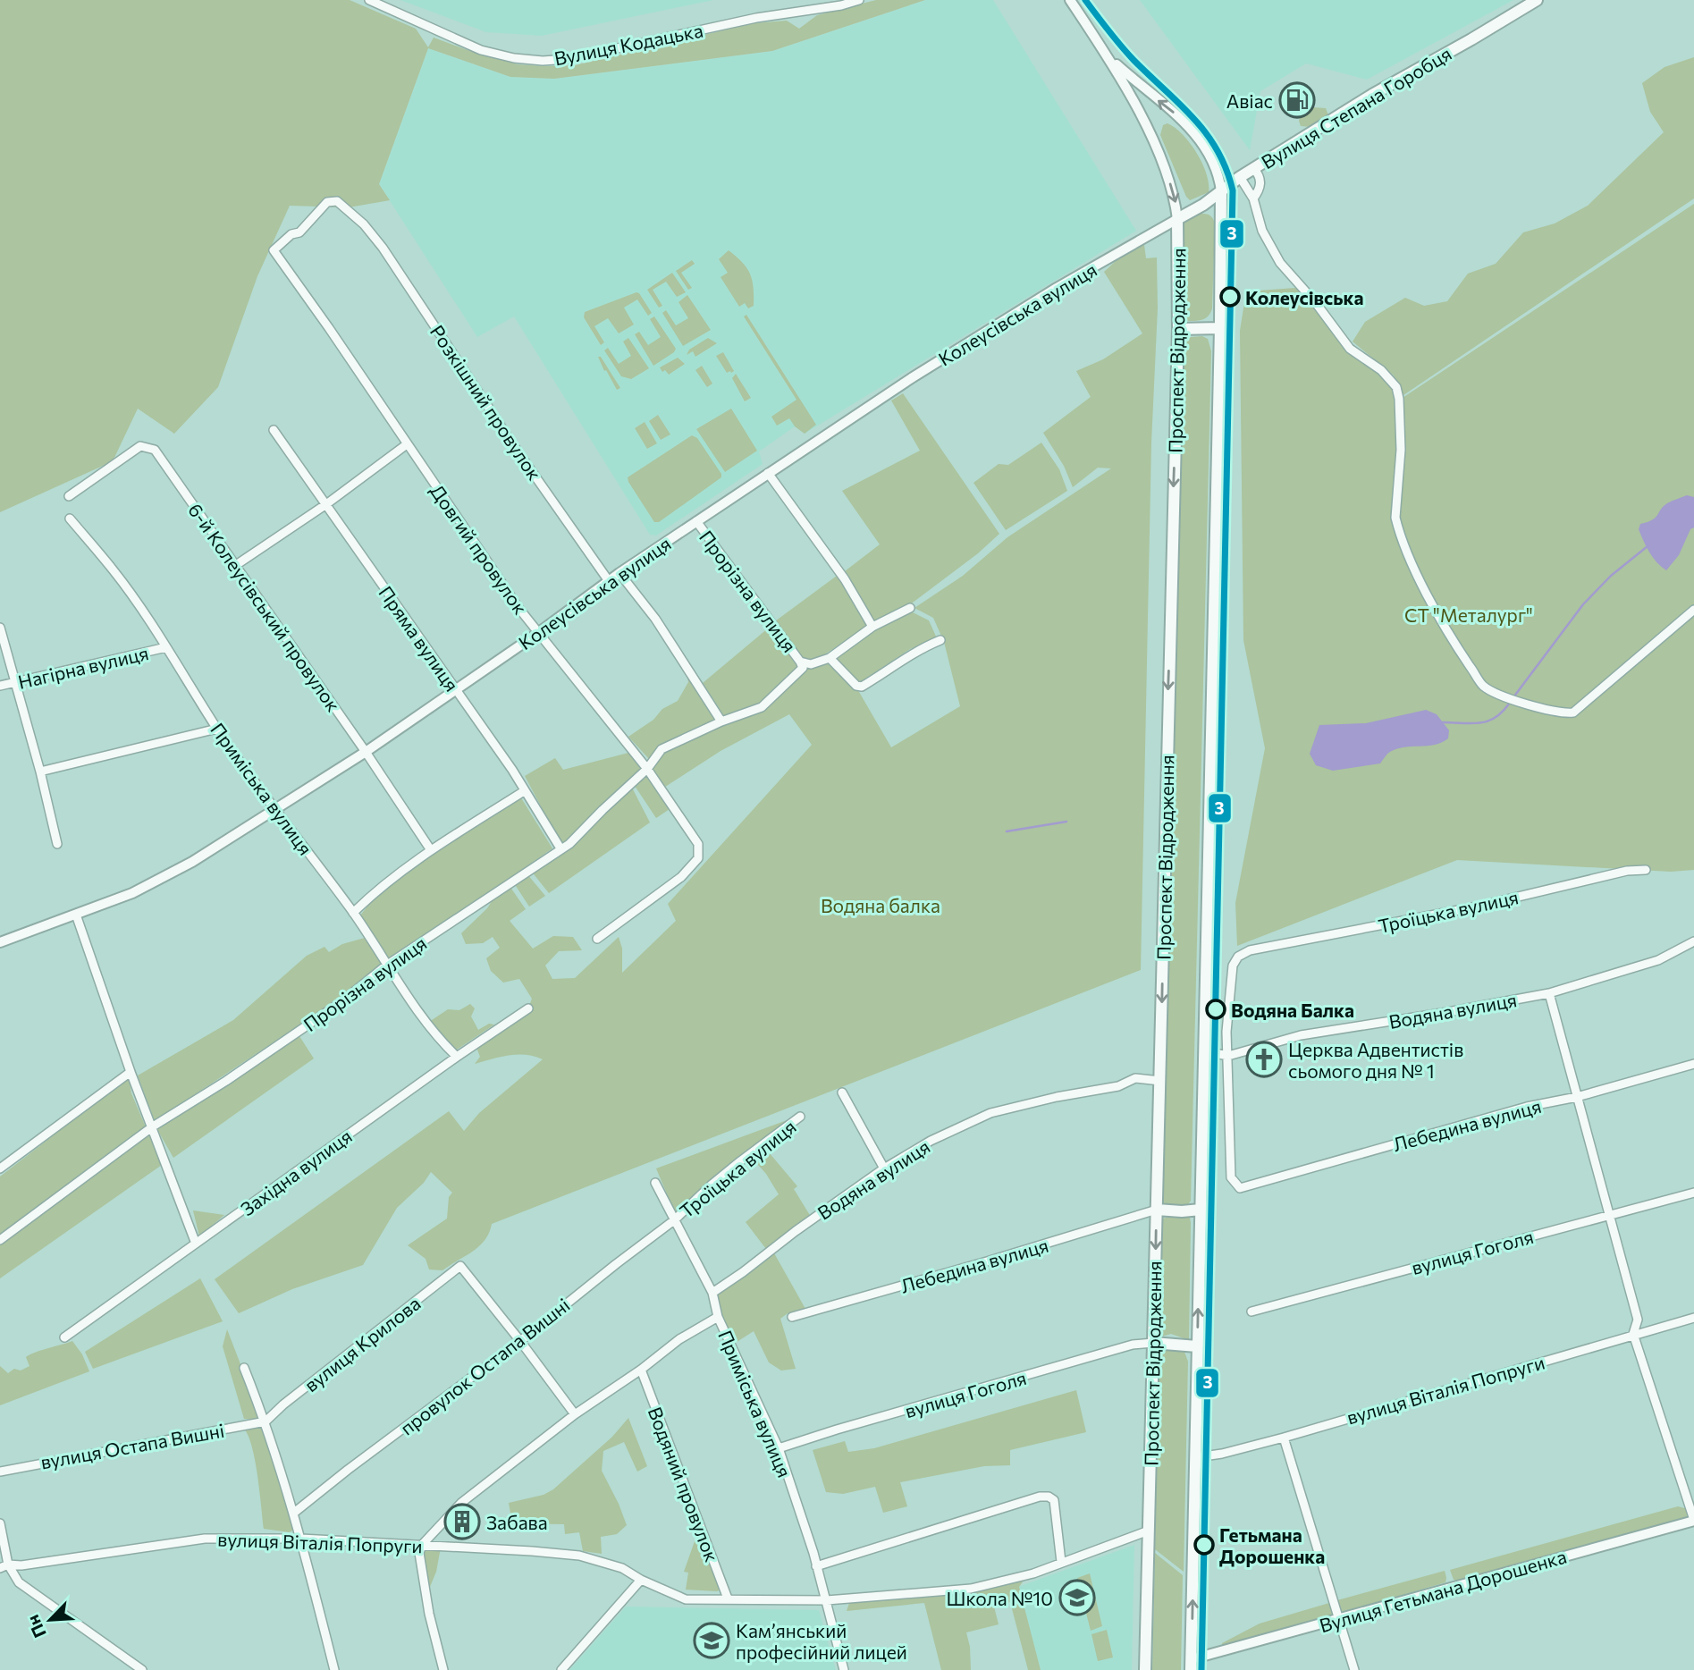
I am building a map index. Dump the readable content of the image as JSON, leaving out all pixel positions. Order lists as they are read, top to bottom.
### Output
{
  "streets": {
    "main road": ["Вулиця Степана Горобця", "Проспект Відродження"],
    "street": [
      "Вулиця Кодацька",
      "Колеусівська вулиця",
      "Розкішний провулок",
      "Довгий провулок",
      "Прорізна вулиця",
      "6-й Колеусівський провулок",
      "Пряма вулиця",
      "Нагірна вулиця",
      "Приміська вулиця",
      "Троїцька вулиця",
      "Водяна вулиця",
      "Лебедина вулиця",
      "Західна вулиця",
      "вулиця Гоголя",
      "вулиця Крилова",
      "провулок Остапа Вишні",
      "вулиця Віталія Попруги",
      "вулиця Остапа Вишні",
      "Водяний провулок",
      "Вулиця Гетьмана Дорошенка"
    ]
  },
  "crossings": [
    ["Вулиця Степана Горобця", "Колеусівська вулиця"],
    ["Вулиця Степана Горобця", "Проспект Відродження"],
    ["Колеусівська вулиця", "Проспект Відродження"],
    ["Колеусівська вулиця", "Розкішний провулок"],
    ["Колеусівська вулиця", "Довгий провулок"],
    ["Колеусівська вулиця", "Прорізна вулиця"],
    ["Колеусівська вулиця", "6-й Колеусівський провулок"],
    ["Колеусівська вулиця", "Пряма вулиця"],
    ["Колеусівська вулиця", "Приміська вулиця"],
    ["Проспект Відродження", "Водяна вулиця"],
    ["Проспект Відродження", "Лебедина вулиця"],
    ["Проспект Відродження", "вулиця Гоголя"],
    ["Проспект Відродження", "вулиця Віталія Попруги"],
    ["Проспект Відродження", "Вулиця Гетьмана Дорошенка"],
    ["Розкішний провулок", "Довгий провулок"],
    ["Довгий провулок", "Прорізна вулиця"],
    ["Прорізна вулиця", "Пряма вулиця"],
    ["Прорізна вулиця", "Приміська вулиця"],
    ["Нагірна вулиця", "Приміська вулиця"],
    ["Приміська вулиця", "Троїцька вулиця"],
    ["Приміська вулиця", "Водяна вулиця"],
    ["Приміська вулиця", "Західна вулиця"],
    ["Приміська вулиця", "вулиця Гоголя"],
    ["Приміська вулиця", "провулок Остапа Вишні"],
    ["Приміська вулиця", "вулиця Віталія Попруги"],
    ["Троїцька вулиця", "Водяна вулиця"],
    ["Троїцька вулиця", "Лебедина вулиця"],
    ["Троїцька вулиця", "провулок Остапа Вишні"],
    ["Водяна вулиця", "Лебедина вулиця"],
    ["вулиця Крилова", "провулок Остапа Вишні"],
    ["вулиця Крилова", "вулиця Остапа Вишні"],
    ["вулиця Віталія Попруги", "Водяний провулок"]
  ],
  "parks": ["СТ \"Металург\"", "Водяна балка"],
  "places": {
    "fuel station": ["Авіас"],
    "other": ["Колеусівська", "Водяна Балка", "Гетьмана Дорошенка"],
    "church": ["Церква Адвентистів сьомого дня № 1"],
    "building": ["Забава"],
    "school or university": ["Школа №10", "Кам’янський професійний лицей"]
  },
  "lines": ["transit line 3"],
  "north": "bottom left"
}
